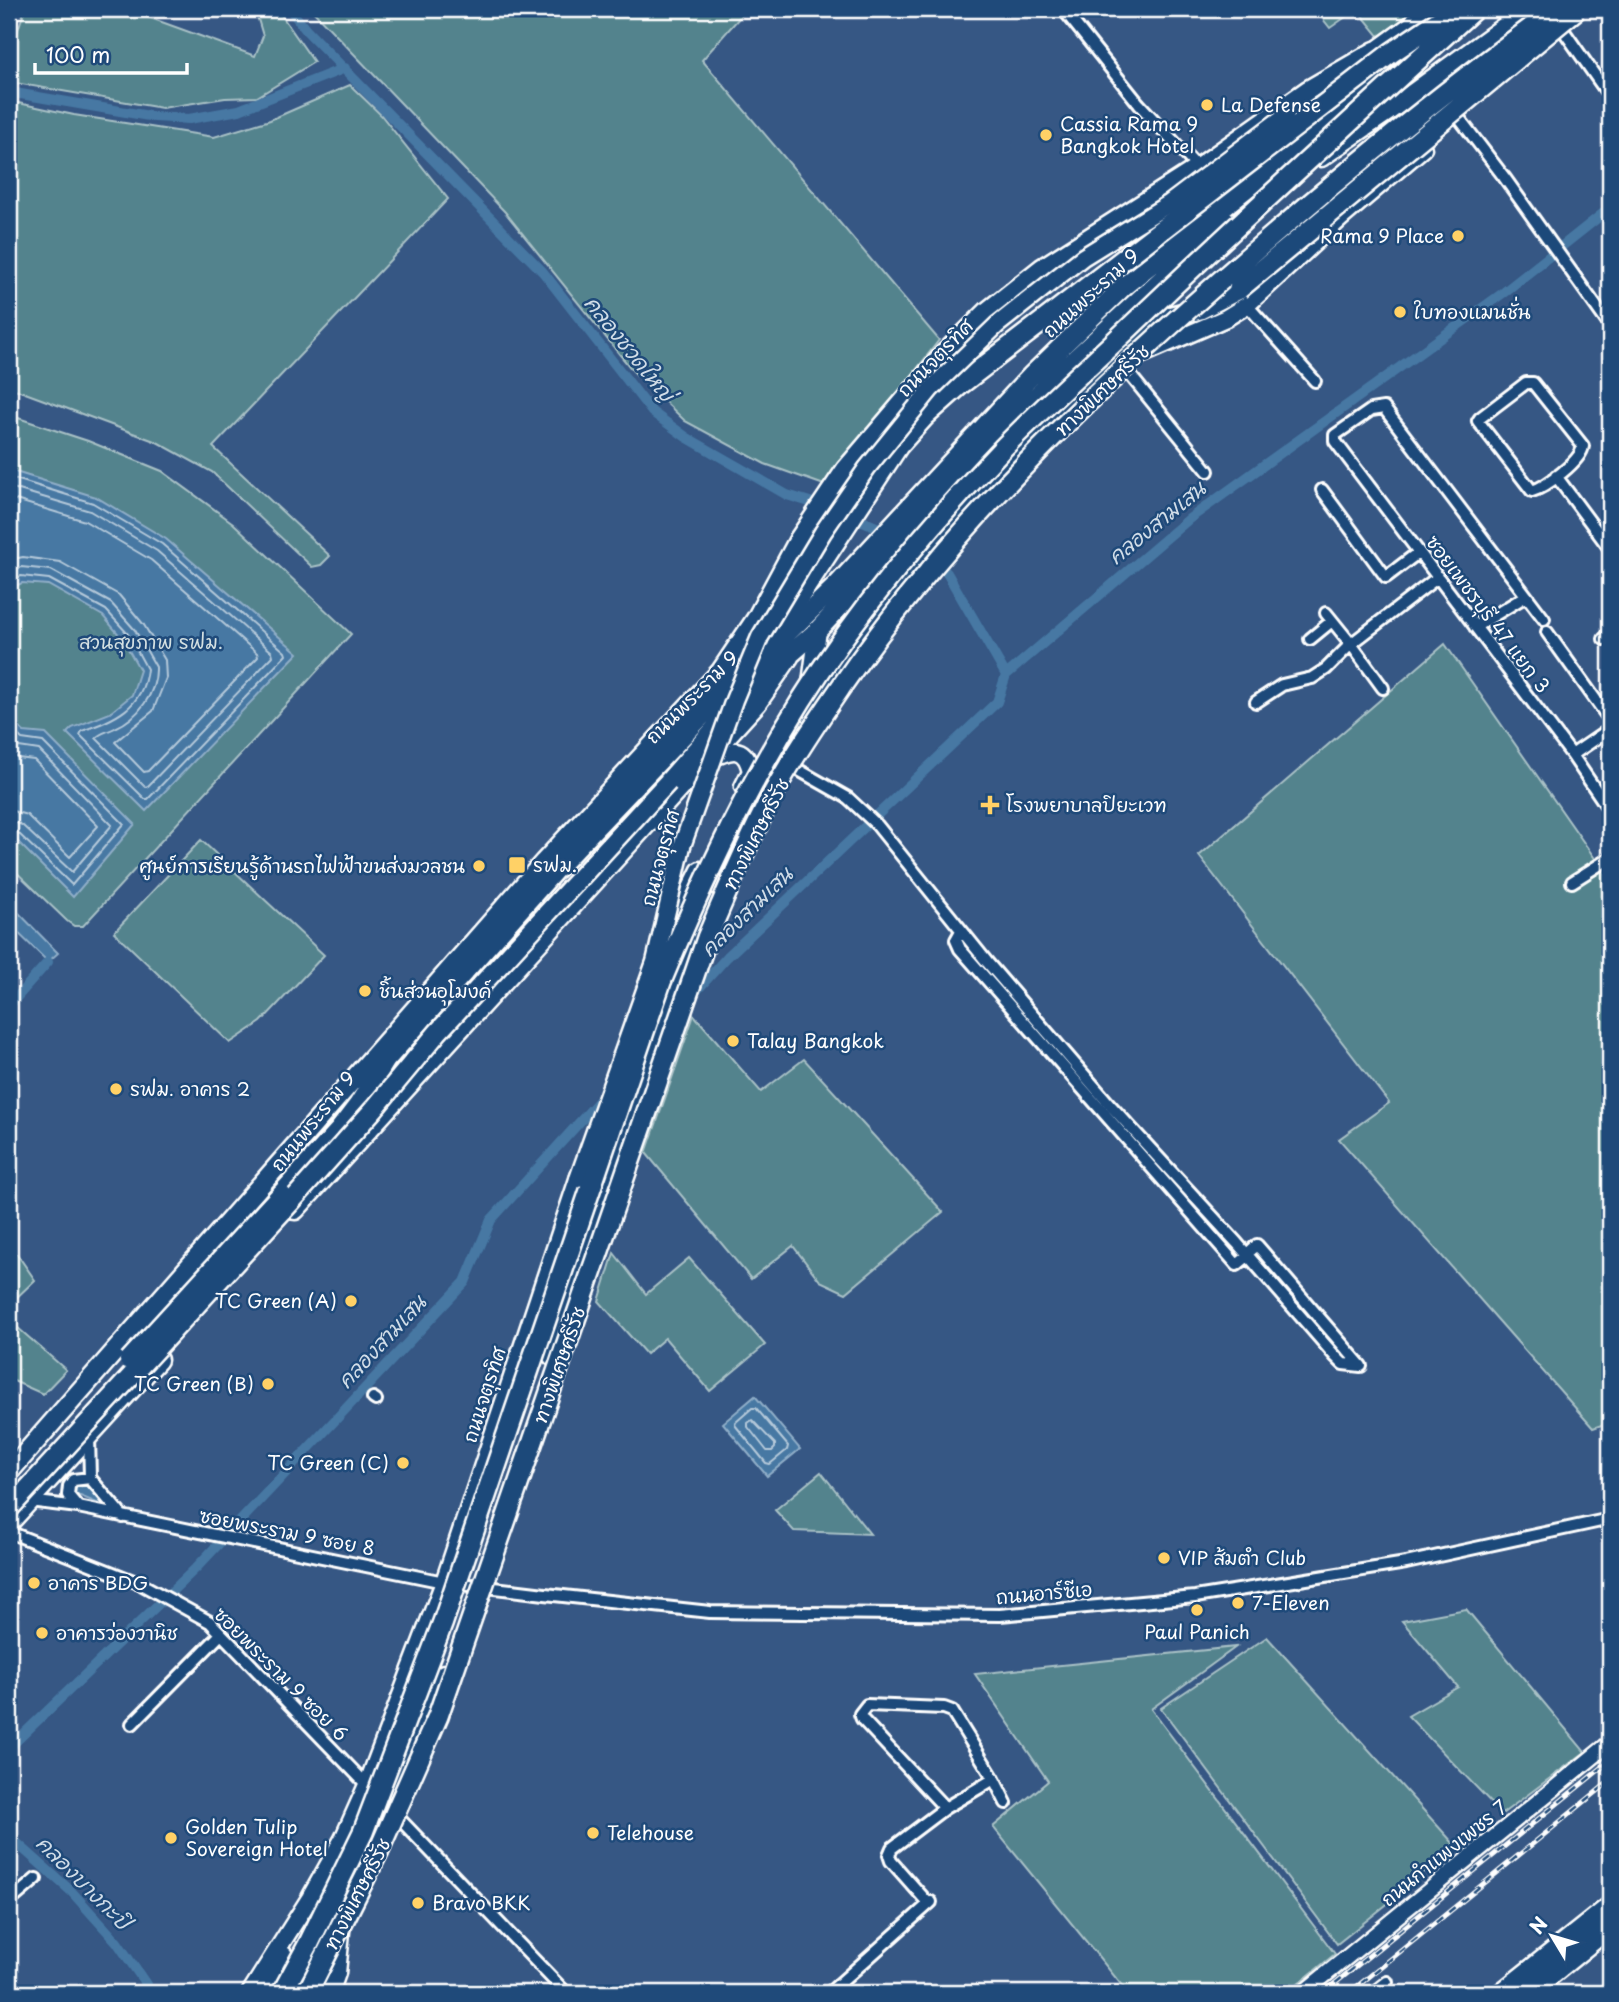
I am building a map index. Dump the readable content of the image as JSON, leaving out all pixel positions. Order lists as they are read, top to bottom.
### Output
{
  "streets": {
    "highway": ["ทางพิเศษศรีรัช"],
    "main road": ["ถนนพระราม 9", "ถนนจตุรทิศ"],
    "street": [
      "ซอยเพชรบุรี 47 แยก 3",
      "ซอยพระราม 9 ซอย 8",
      "ถนนอาร์ซีเอ",
      "ซอยพระราม 9 ซอย 6",
      "ถนนกำแพงเพชร 7"
    ]
  },
  "crossings": [
    ["ถนนพระราม 9", "ถนนจตุรทิศ"],
    ["ถนนพระราม 9", "ซอยพระราม 9 ซอย 8"],
    ["ถนนจตุรทิศ", "ซอยพระราม 9 ซอย 8"],
    ["ถนนจตุรทิศ", "ถนนอาร์ซีเอ"],
    ["ถนนจตุรทิศ", "ซอยพระราม 9 ซอย 6"],
    ["ซอยพระราม 9 ซอย 8", "ถนนอาร์ซีเอ"]
  ],
  "water": ["คลองชวดใหญ่", "คลองสามเสน", "คลองบางกะปิ"],
  "parks": ["สวนสุขภาพ รฟม."],
  "places": {
    "other": [
      "La Defense",
      "Cassia Rama 9 Bangkok Hotel",
      "Rama 9 Place",
      "ใบทองแมนชั่น",
      "ศูนย์การเรียนรู้ด้านรถไฟฟ้าขนส่งมวลชน",
      "ชิ้นส่วนอุโมงค์",
      "Talay Bangkok",
      "รฟม. อาคาร 2",
      "TC Green (A)",
      "TC Green (B)",
      "TC Green (C)",
      "VIP ส้มตำ Club",
      "อาคาร BDG",
      "7-Eleven",
      "Paul Panich",
      "อาคารว่องวานิช",
      "Telehouse",
      "Golden Tulip Sovereign Hotel",
      "Bravo BKK"
    ],
    "health": ["โรงพยาบาลปิยะเวท"],
    "transit": ["รฟม."]
  },
  "scale_bar": "100 m",
  "north": "top left"
}
